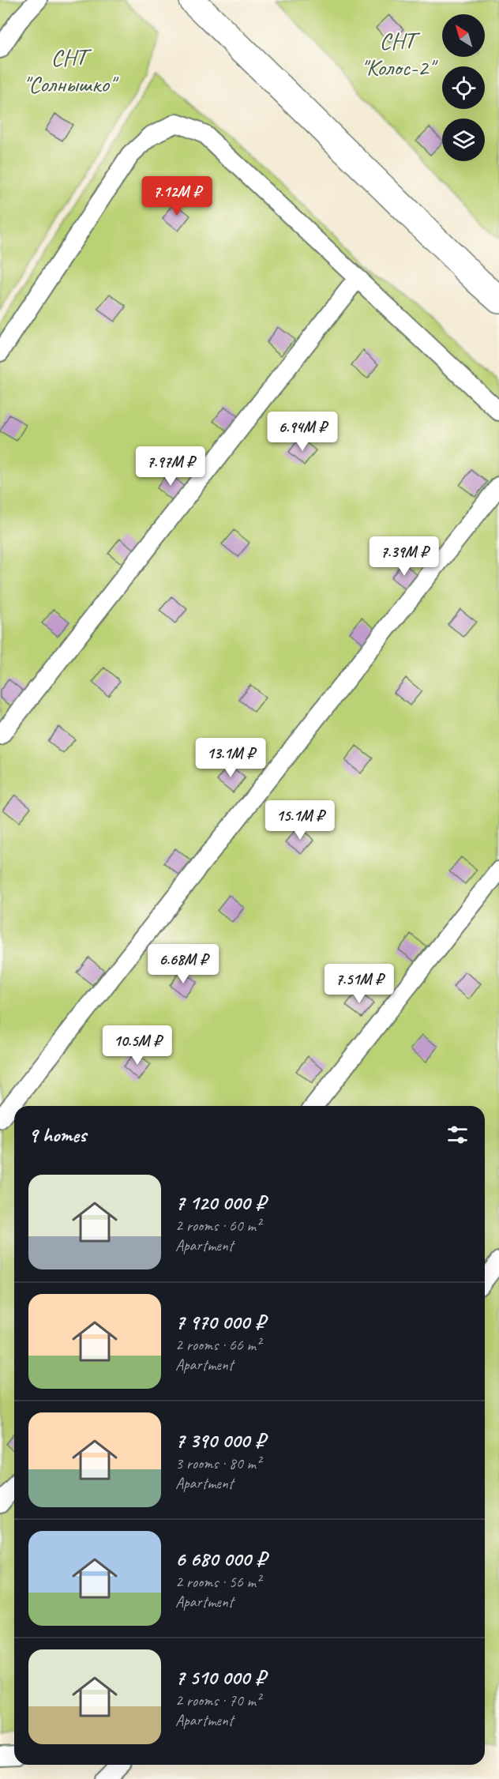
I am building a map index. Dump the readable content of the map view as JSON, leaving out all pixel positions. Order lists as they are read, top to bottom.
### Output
{
  "parks": ["СНТ \"Колос-2\"", "СНТ \"Солнышко\""],
  "north": "top left",
  "page": {
    "price": [
      "7.12M ₽",
      "6.94M ₽",
      "7.97M ₽",
      "7.39M ₽",
      "13.1M ₽",
      "15.1M ₽",
      "6.68M ₽",
      "7.51M ₽",
      "10.5M ₽"
    ],
    "heading": "9 homes",
    "list": [
      {
        "name": "7 120 000 ₽",
        "note": "2 rooms · 60 m² · Apartment"
      },
      {
        "name": "7 970 000 ₽",
        "note": "2 rooms · 66 m² · Apartment"
      },
      {
        "name": "7 390 000 ₽",
        "note": "3 rooms · 80 m² · Apartment"
      },
      {
        "name": "6 680 000 ₽",
        "note": "2 rooms · 56 m² · Apartment"
      },
      {
        "name": "7 510 000 ₽",
        "note": "2 rooms · 70 m² · Apartment"
      }
    ]
  }
}
